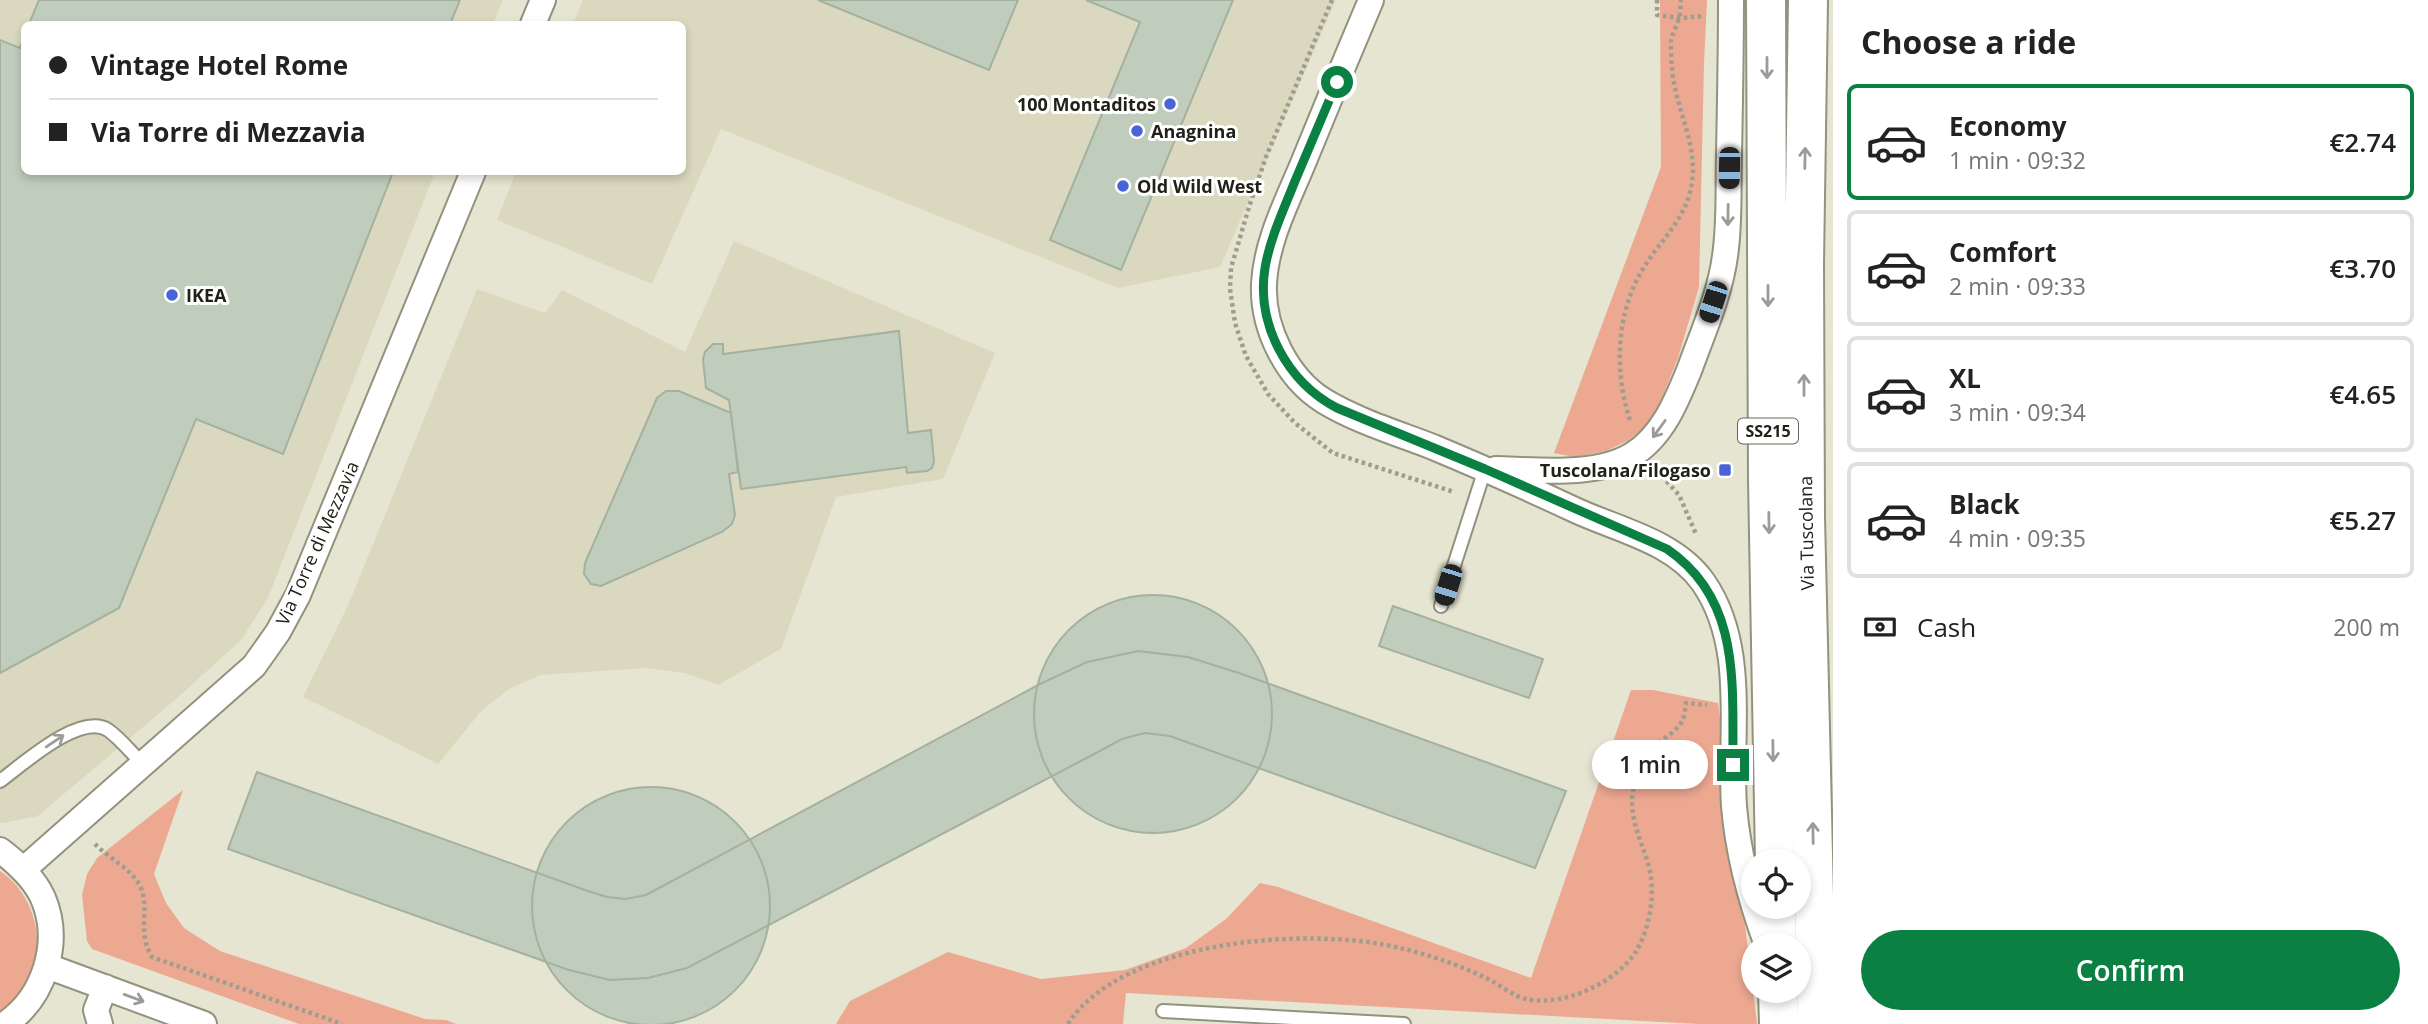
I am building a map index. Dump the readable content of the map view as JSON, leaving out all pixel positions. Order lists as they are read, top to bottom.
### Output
{
  "streets": {
    "main road": ["SS215", "Via Tuscolana"],
    "street": ["Via Torre di Mezzavia"]
  },
  "places": {
    "other": [
      "100 Montaditos",
      "Anagnina",
      "Old Wild West",
      "IKEA"
    ],
    "transit": ["Tuscolana/Filogaso"]
  },
  "page": {
    "heading": "Choose a ride",
    "banner": ["Vintage Hotel Rome", "Via Torre di Mezzavia"],
    "list": [
      {
        "name": "Economy",
        "note": "1 min · 09:32",
        "value": "€2.74"
      },
      {
        "name": "Comfort",
        "note": "2 min · 09:33",
        "value": "€3.70"
      },
      {
        "name": "XL",
        "note": "3 min · 09:34",
        "value": "€4.65"
      },
      {
        "name": "Black",
        "note": "4 min · 09:35",
        "value": "€5.27"
      }
    ],
    "pay": ["Cash", "200 m"],
    "bubble": "1 min",
    "buttons": "Confirm"
  }
}
